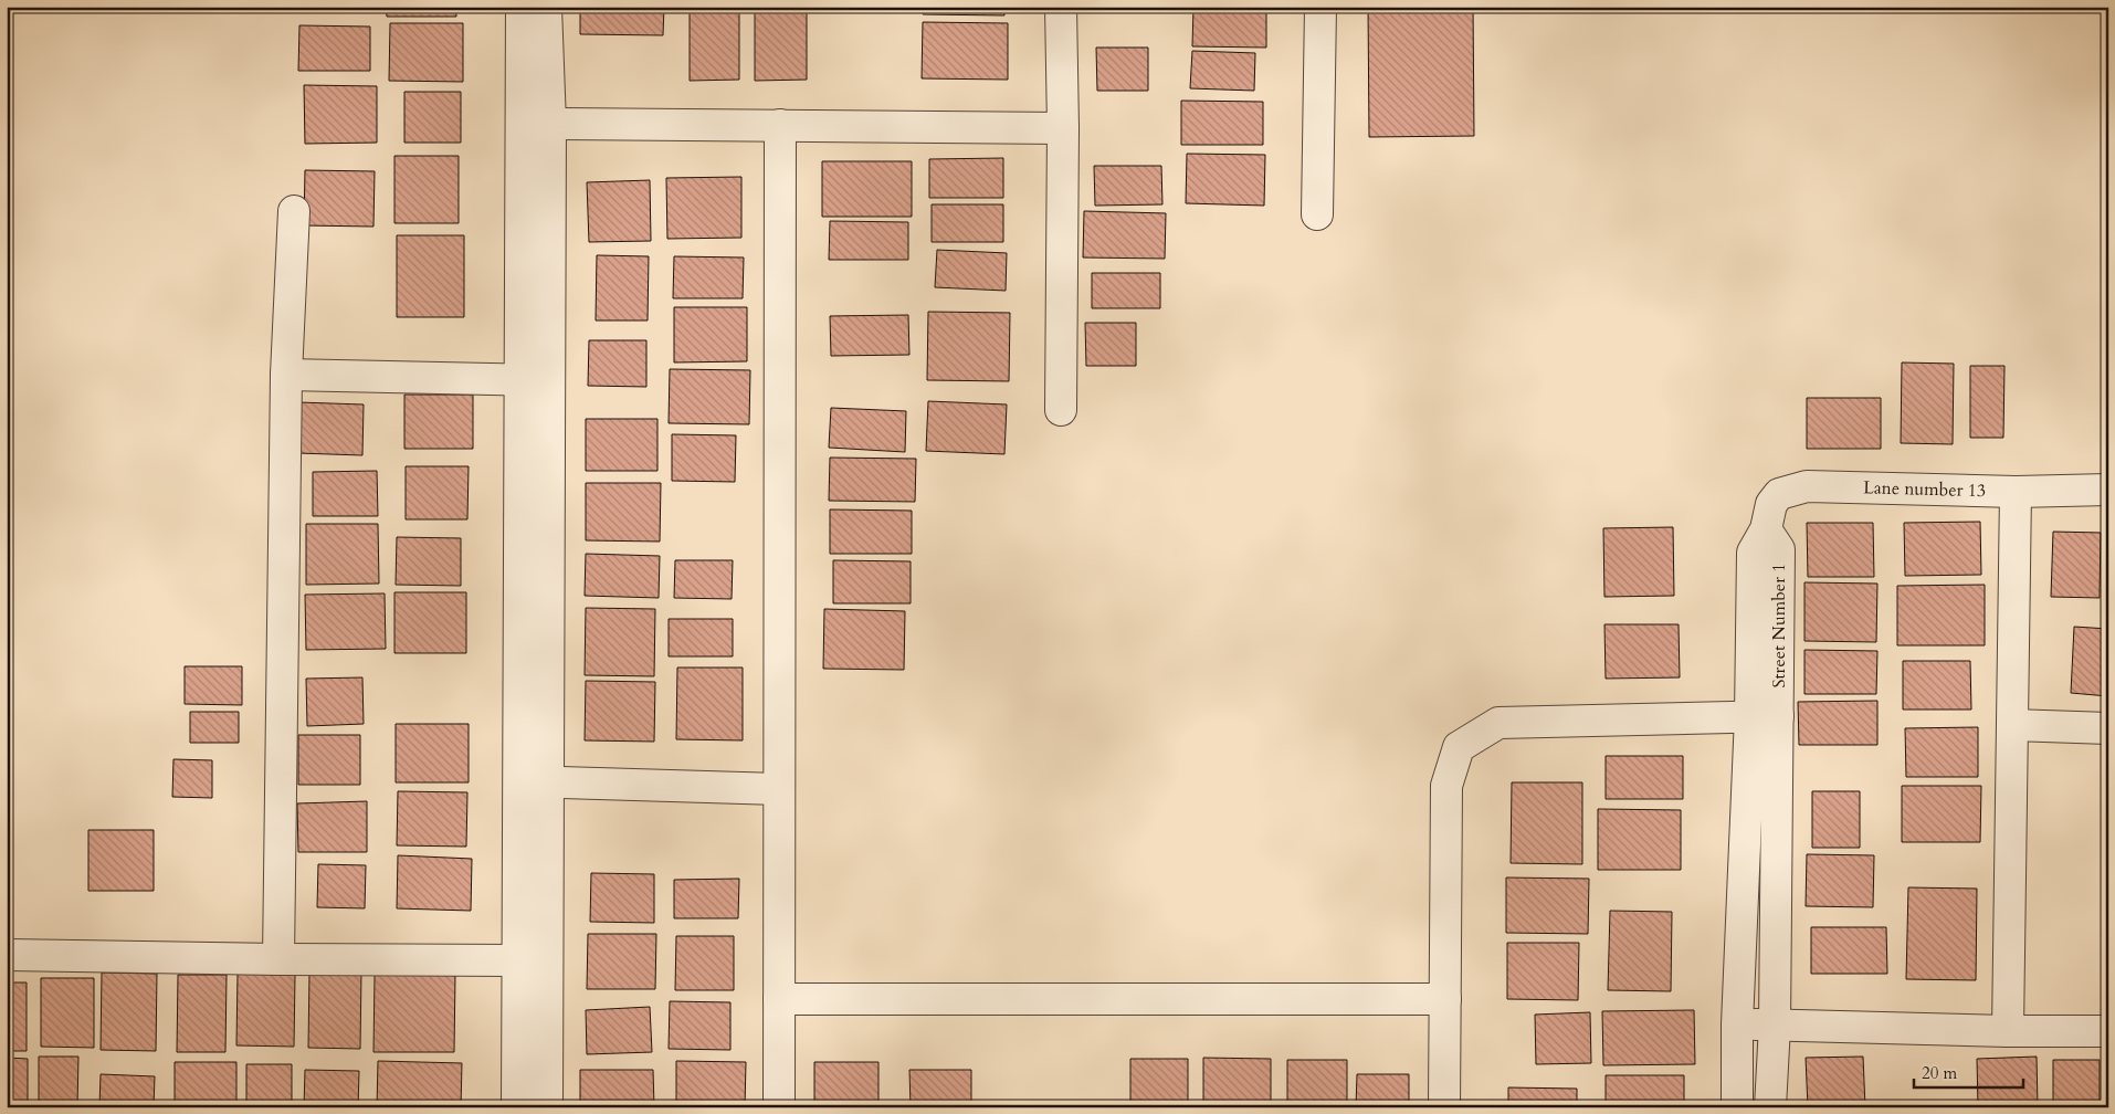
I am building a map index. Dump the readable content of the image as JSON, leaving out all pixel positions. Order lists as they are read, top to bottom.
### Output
{
  "streets": {
    "street": ["Lane number 13", "Street Number 1"]
  },
  "crossings": [
    ["Lane number 13", "Street Number 1"]
  ],
  "scale_bar": "20 m"
}
